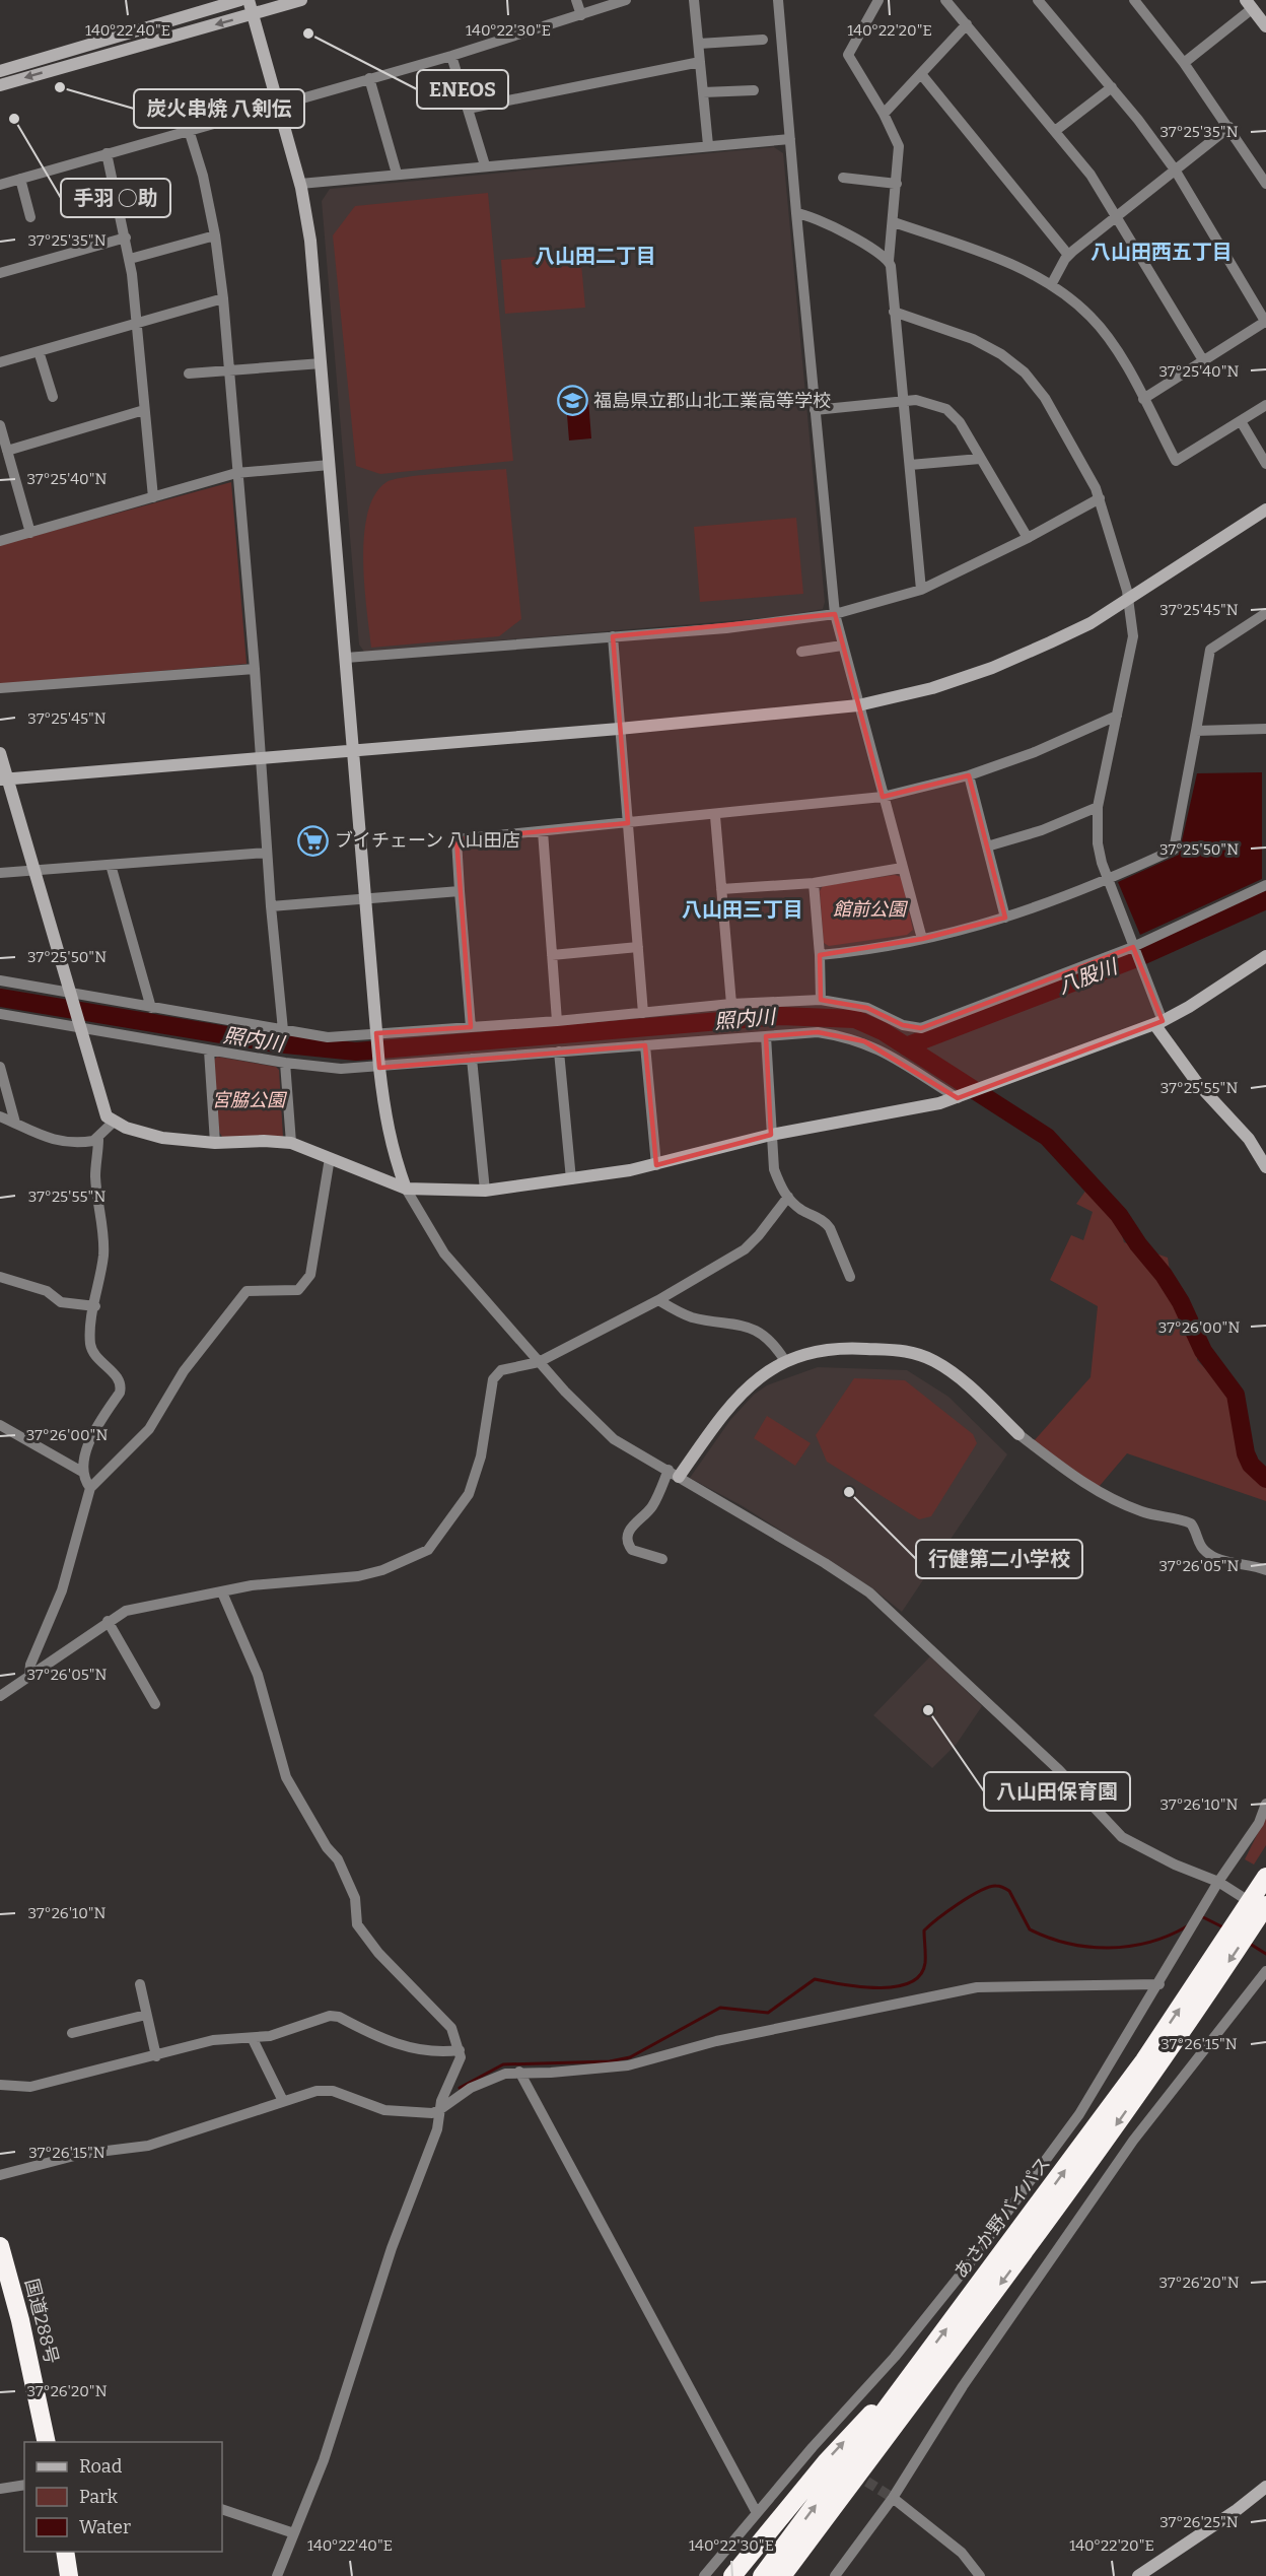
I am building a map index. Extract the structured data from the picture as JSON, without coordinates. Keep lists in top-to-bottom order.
{
  "streets": {
    "highway": ["あさか野バイパス", "国道288号"]
  },
  "districts": ["八山田西五丁目", "八山田二丁目", "八山田三丁目"],
  "water": ["八股川", "照内川"],
  "parks": ["館前公園", "宮脇公園"],
  "places": {
    "other": [
      "ENEOS",
      "炭火串焼 八剣伝",
      "手羽 ○助",
      "行健第二小学校",
      "八山田保育園"
    ],
    "school or university": ["福島県立郡山北工業高等学校"],
    "supermarket": ["ブイチェーン 八山田店"]
  },
  "legend": ["Road", "Park", "Water"],
  "coordinates": [
    "140°22'40\"E",
    "140°22'30\"E",
    "140°22'20\"E",
    "37°25'35\"N",
    "37°25'40\"N",
    "37°25'45\"N",
    "37°25'50\"N",
    "37°25'55\"N",
    "37°26'00\"N",
    "37°26'05\"N",
    "37°26'10\"N",
    "37°26'15\"N",
    "37°26'20\"N",
    "37°26'25\"N"
  ]
}
